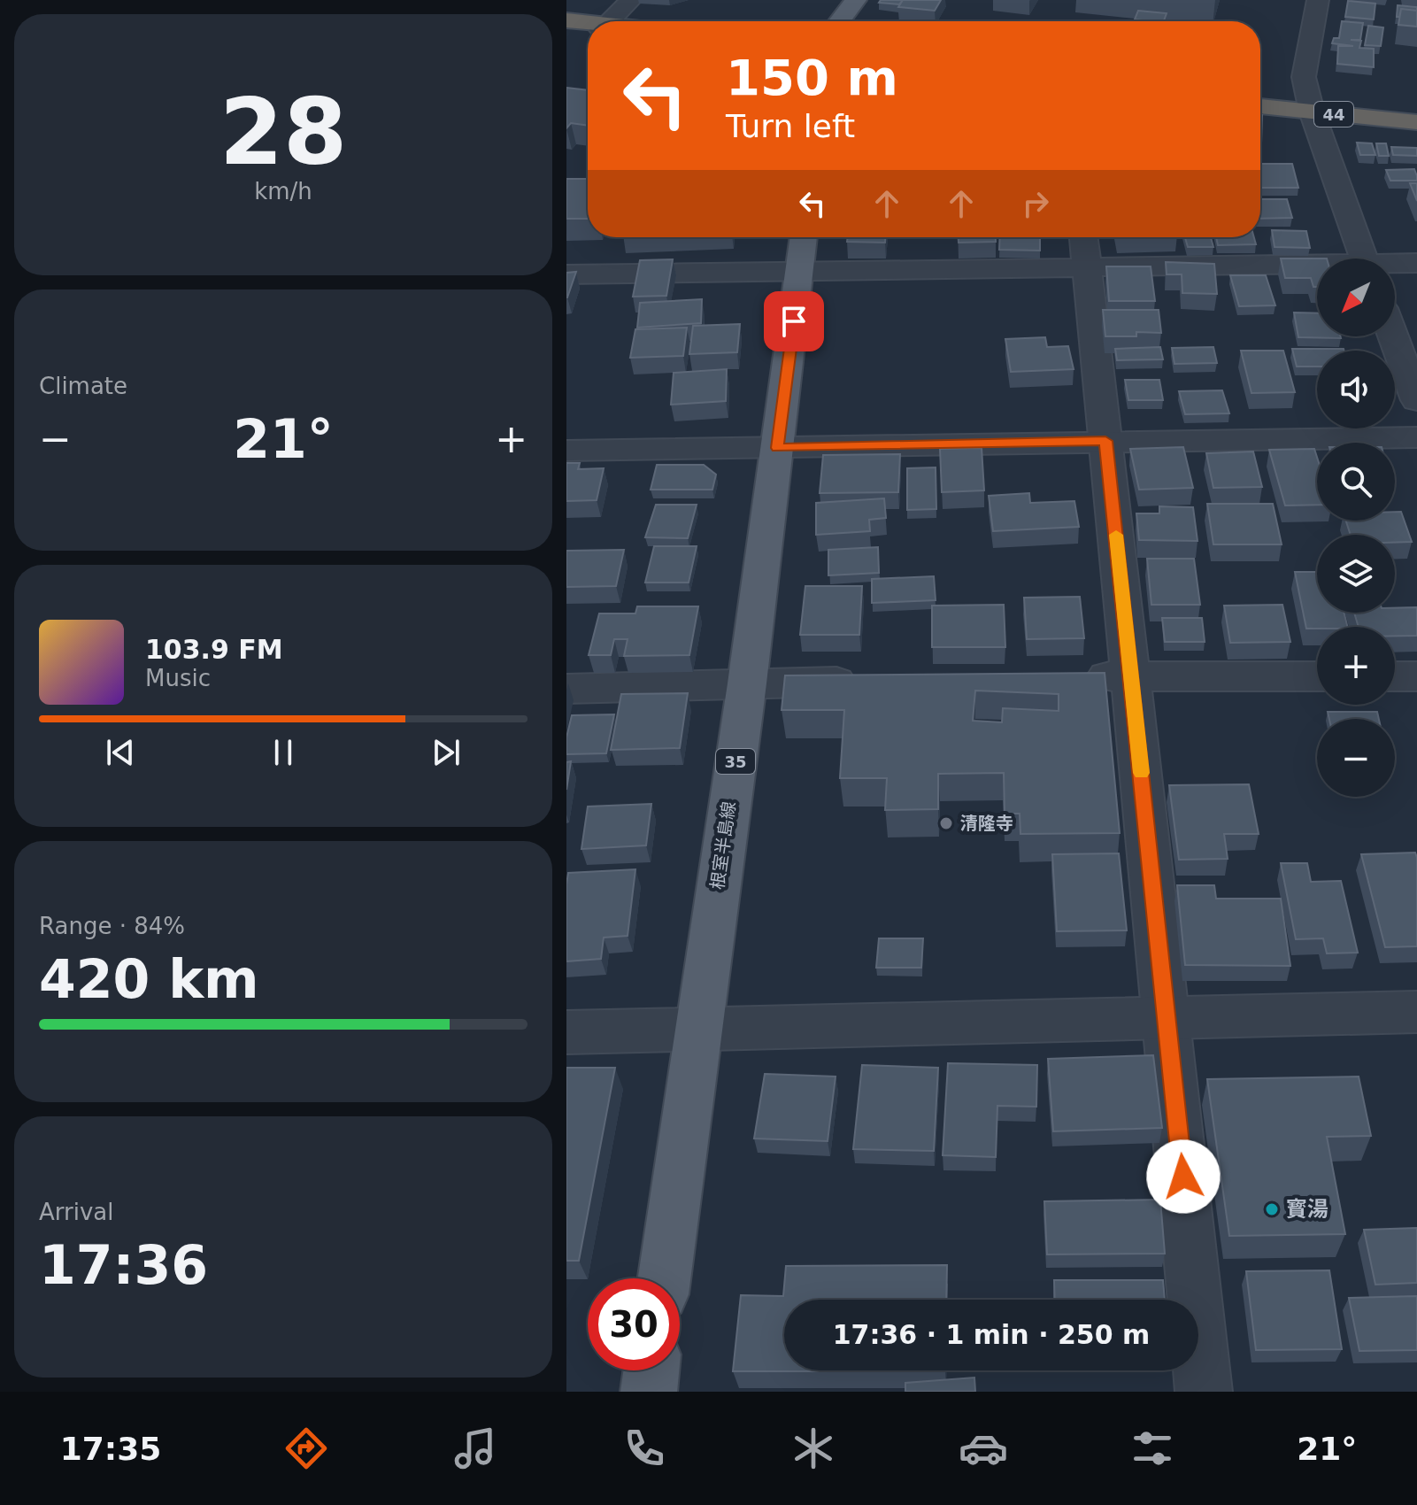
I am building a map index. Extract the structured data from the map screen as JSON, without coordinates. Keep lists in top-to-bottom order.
{
  "streets": {
    "highway": ["44"],
    "main road": ["35", "根室半島線"]
  },
  "places": ["清隆寺", "寳湯"],
  "north": "bottom left",
  "page": {
    "tile": [
      ["28", "km/h"],
      "Climate",
      ["Range · 84%", "420 km"],
      ["Arrival", "17:36"]
    ],
    "turn": ["150 m", "Turn left"],
    "map_buttons": ["+", "−"],
    "heat": ["−", "21°", "+"],
    "song": ["103.9 FM", "Music"],
    "limit": "30",
    "trip": "17:36 · 1 min · 250 m",
    "tabs": ["17:35", "21°"]
  }
}
